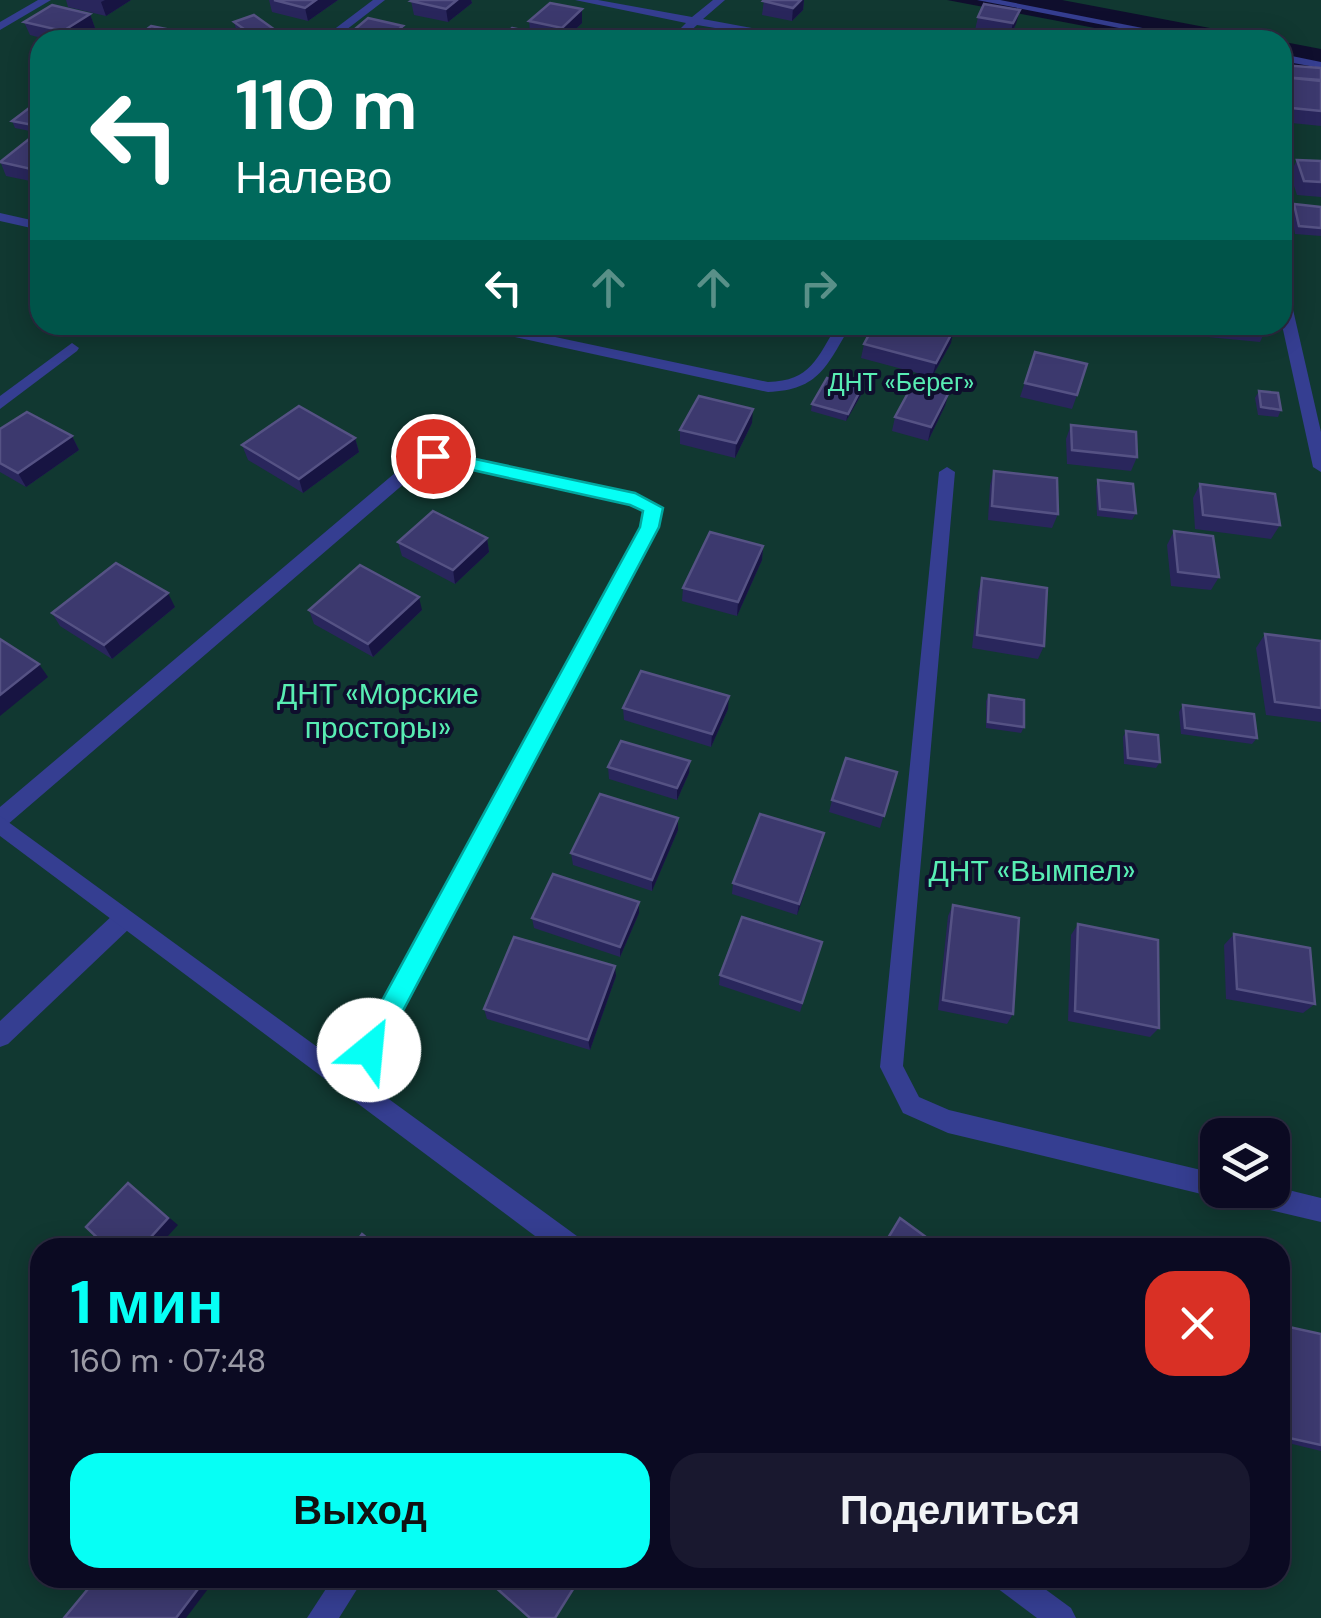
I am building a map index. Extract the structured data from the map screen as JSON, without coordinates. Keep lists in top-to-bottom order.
{
  "parks": ["ДНТ «Берег»", "ДНТ «Морские просторы»", "ДНТ «Вымпел»"],
  "page": {
    "turn": ["110 m", "Налево"],
    "heading": ["1 мин", "160 m · 07:48"],
    "buttons": ["Выход", "Поделиться"]
  }
}
